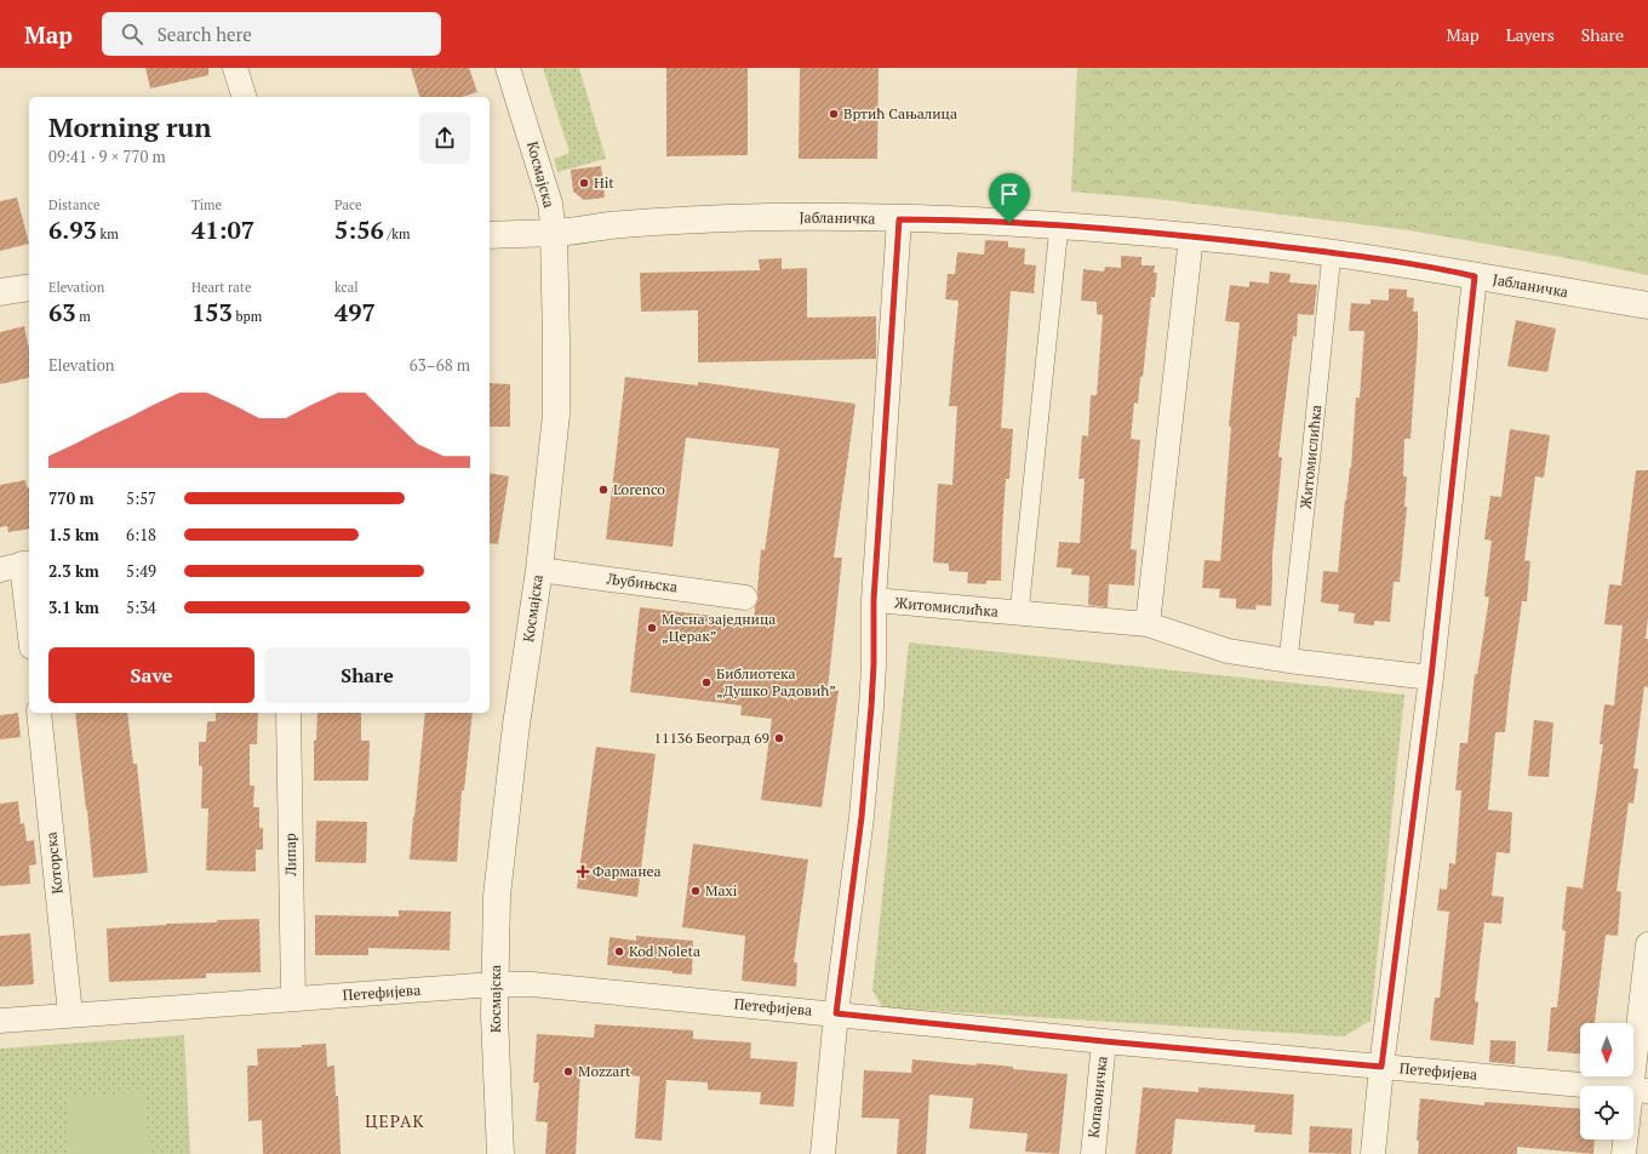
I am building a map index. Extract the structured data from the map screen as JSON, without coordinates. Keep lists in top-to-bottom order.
{
  "streets": {
    "street": [
      "Космајска",
      "Јабланичка",
      "Житомислићка",
      "Љубињска",
      "Липар",
      "Которска",
      "Петефијева",
      "Копаоничка"
    ]
  },
  "crossings": [
    ["Космајска", "Јабланичка"],
    ["Космајска", "Љубињска"],
    ["Космајска", "Петефијева"],
    ["Јабланичка", "Житомислићка"],
    ["Липар", "Петефијева"],
    ["Которска", "Петефијева"],
    ["Петефијева", "Копаоничка"]
  ],
  "districts": ["ЦЕРАК"],
  "places": {
    "other": [
      "Вртић Сањалица",
      "Hit",
      "Lorenco",
      "Месна заједница „Церак”",
      "Библиотека „Душко Радовић”",
      "11136 Београд 69",
      "Maxi",
      "Kod Noleta",
      "Mozzart"
    ],
    "health": ["Фарманеа"]
  },
  "north": "bottom",
  "page": {
    "header": "Map",
    "search": "Search here",
    "nav": ["Map", "Layers", "Share"],
    "heading": ["Morning run", "09:41 · 9 × 770 m"],
    "stats": [
      ["Distance", "6.93 km"],
      ["Time", "41:07"],
      ["Pace", "5:56 /km"],
      ["Elevation", "63 m"],
      ["Heart rate", "153 bpm"],
      ["kcal", "497"]
    ],
    "chart": ["Elevation", "63–68 m"],
    "list": [
      {
        "name": "770 m",
        "note": "5:57"
      },
      {
        "name": "1.5 km",
        "note": "6:18"
      },
      {
        "name": "2.3 km",
        "note": "5:49"
      },
      {
        "name": "3.1 km",
        "note": "5:34"
      }
    ],
    "buttons": ["Save", "Share"]
  }
}
